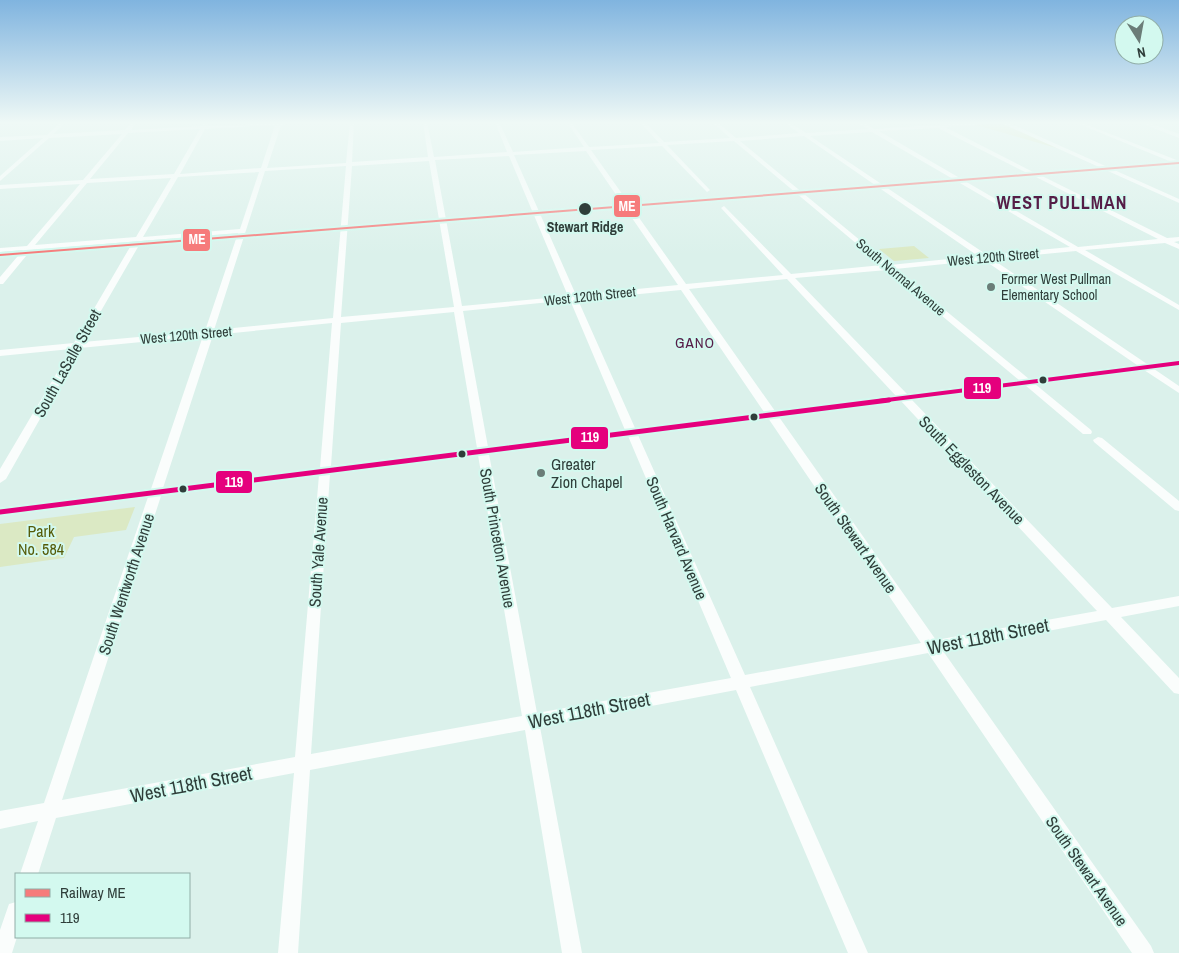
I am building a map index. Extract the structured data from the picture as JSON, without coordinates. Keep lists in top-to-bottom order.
{
  "streets": {
    "street": [
      "West 120th Street",
      "South Normal Avenue",
      "South LaSalle Street",
      "South Eggleston Avenue",
      "South Princeton Avenue",
      "South Harvard Avenue",
      "South Stewart Avenue",
      "South Yale Avenue",
      "South Wentworth Avenue",
      "West 118th Street"
    ]
  },
  "crossings": [
    ["West 120th Street", "South Normal Avenue"],
    ["West 120th Street", "South LaSalle Street"],
    ["West 120th Street", "South Eggleston Avenue"],
    ["West 120th Street", "South Princeton Avenue"],
    ["West 120th Street", "South Harvard Avenue"],
    ["West 120th Street", "South Stewart Avenue"],
    ["West 120th Street", "South Yale Avenue"],
    ["West 120th Street", "South Wentworth Avenue"],
    ["South Eggleston Avenue", "West 118th Street"],
    ["South Princeton Avenue", "West 118th Street"],
    ["South Harvard Avenue", "West 118th Street"],
    ["South Stewart Avenue", "West 118th Street"],
    ["South Yale Avenue", "West 118th Street"],
    ["South Wentworth Avenue", "West 118th Street"]
  ],
  "districts": ["WEST PULLMAN", "GANO"],
  "parks": ["Park No. 584"],
  "places": ["Stewart Ridge", "Former West Pullman Elementary School", "Greater Zion Chapel"],
  "lines": ["rail line ME", "transit line 119"],
  "legend": ["Railway ME", "119"],
  "north": "bottom"
}
